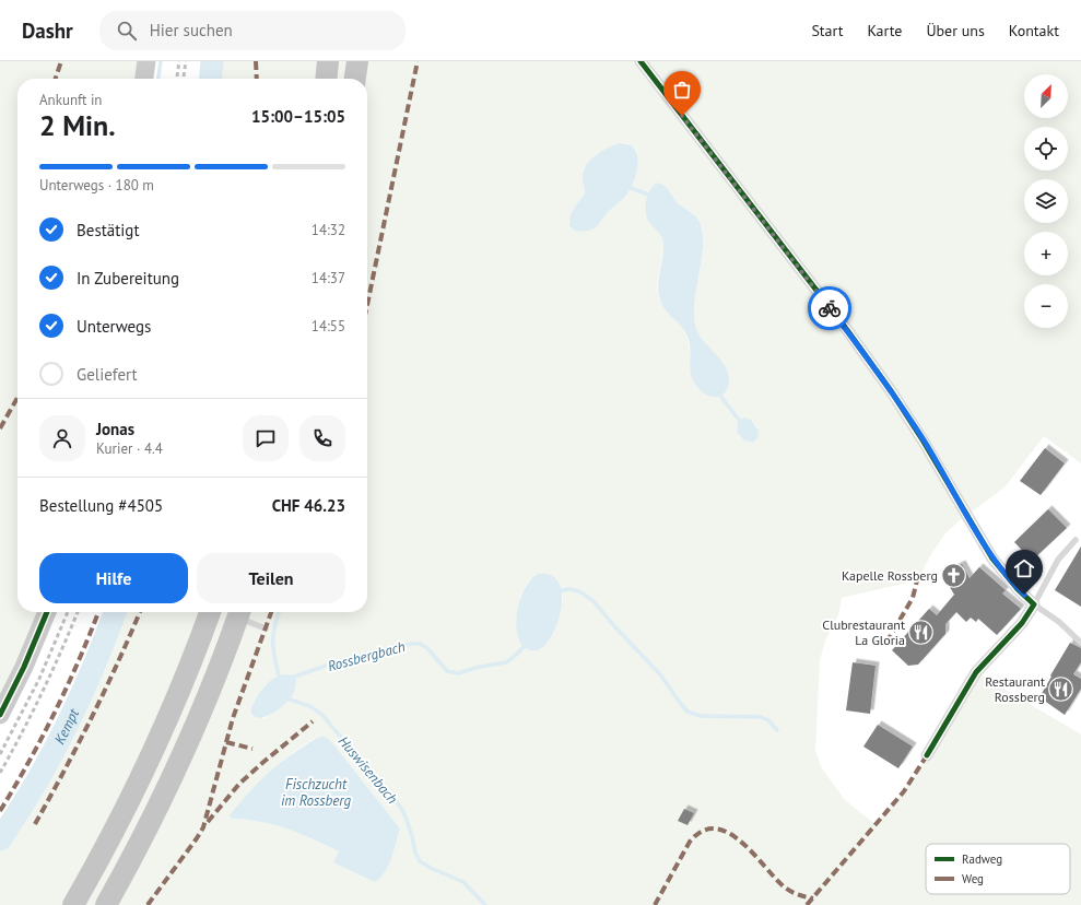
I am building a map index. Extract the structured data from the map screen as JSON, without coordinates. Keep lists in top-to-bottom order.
{
  "water": [
    "Rossbergbach",
    "Kempt",
    "Huswisenbach",
    "Fischzucht im Rossberg"
  ],
  "places": {
    "church": ["Kapelle Rossberg"],
    "restaurant": ["Clubrestaurant La Gloria", "Restaurant Rossberg"]
  },
  "legend": ["Radweg", "Weg"],
  "north": "top right",
  "page": {
    "header": "Dashr",
    "search": "Hier suchen",
    "nav": [
      "Start",
      "Karte",
      "Über uns",
      "Kontakt"
    ],
    "map_buttons": ["+", "−"],
    "heading": ["2 Min.", "Ankunft in", "15:00–15:05"],
    "panel": [
      "Jonas",
      "Kurier · 4.4",
      "Bestellung #4505",
      "CHF 46.23"
    ],
    "bar": "Unterwegs · 180 m",
    "list": [
      ["Bestätigt", "14:32"],
      ["In Zubereitung", "14:37"],
      ["Unterwegs", "14:55"],
      "Geliefert"
    ],
    "buttons": ["Hilfe", "Teilen"]
  }
}
